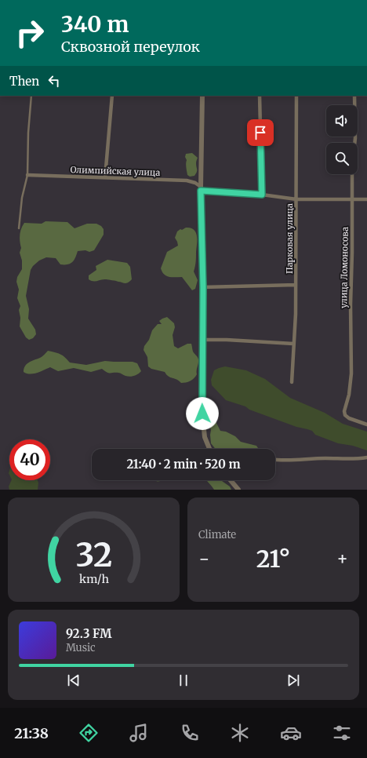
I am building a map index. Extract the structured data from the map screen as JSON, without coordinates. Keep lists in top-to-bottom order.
{
  "streets": {
    "street": ["Олимпийская улица", "Парковая улица", "улица Ломоносова"]
  },
  "page": {
    "turn": ["340 m", "Сквозной переулок"],
    "then": "Then",
    "limit": "40",
    "trip": "21:40 · 2 min · 520 m",
    "tile": "Climate",
    "heat": ["−", "21°", "+"],
    "song": ["92.3 FM", "Music"],
    "tabs": "21:38",
    "gauge": ["32", "km/h"]
  }
}
